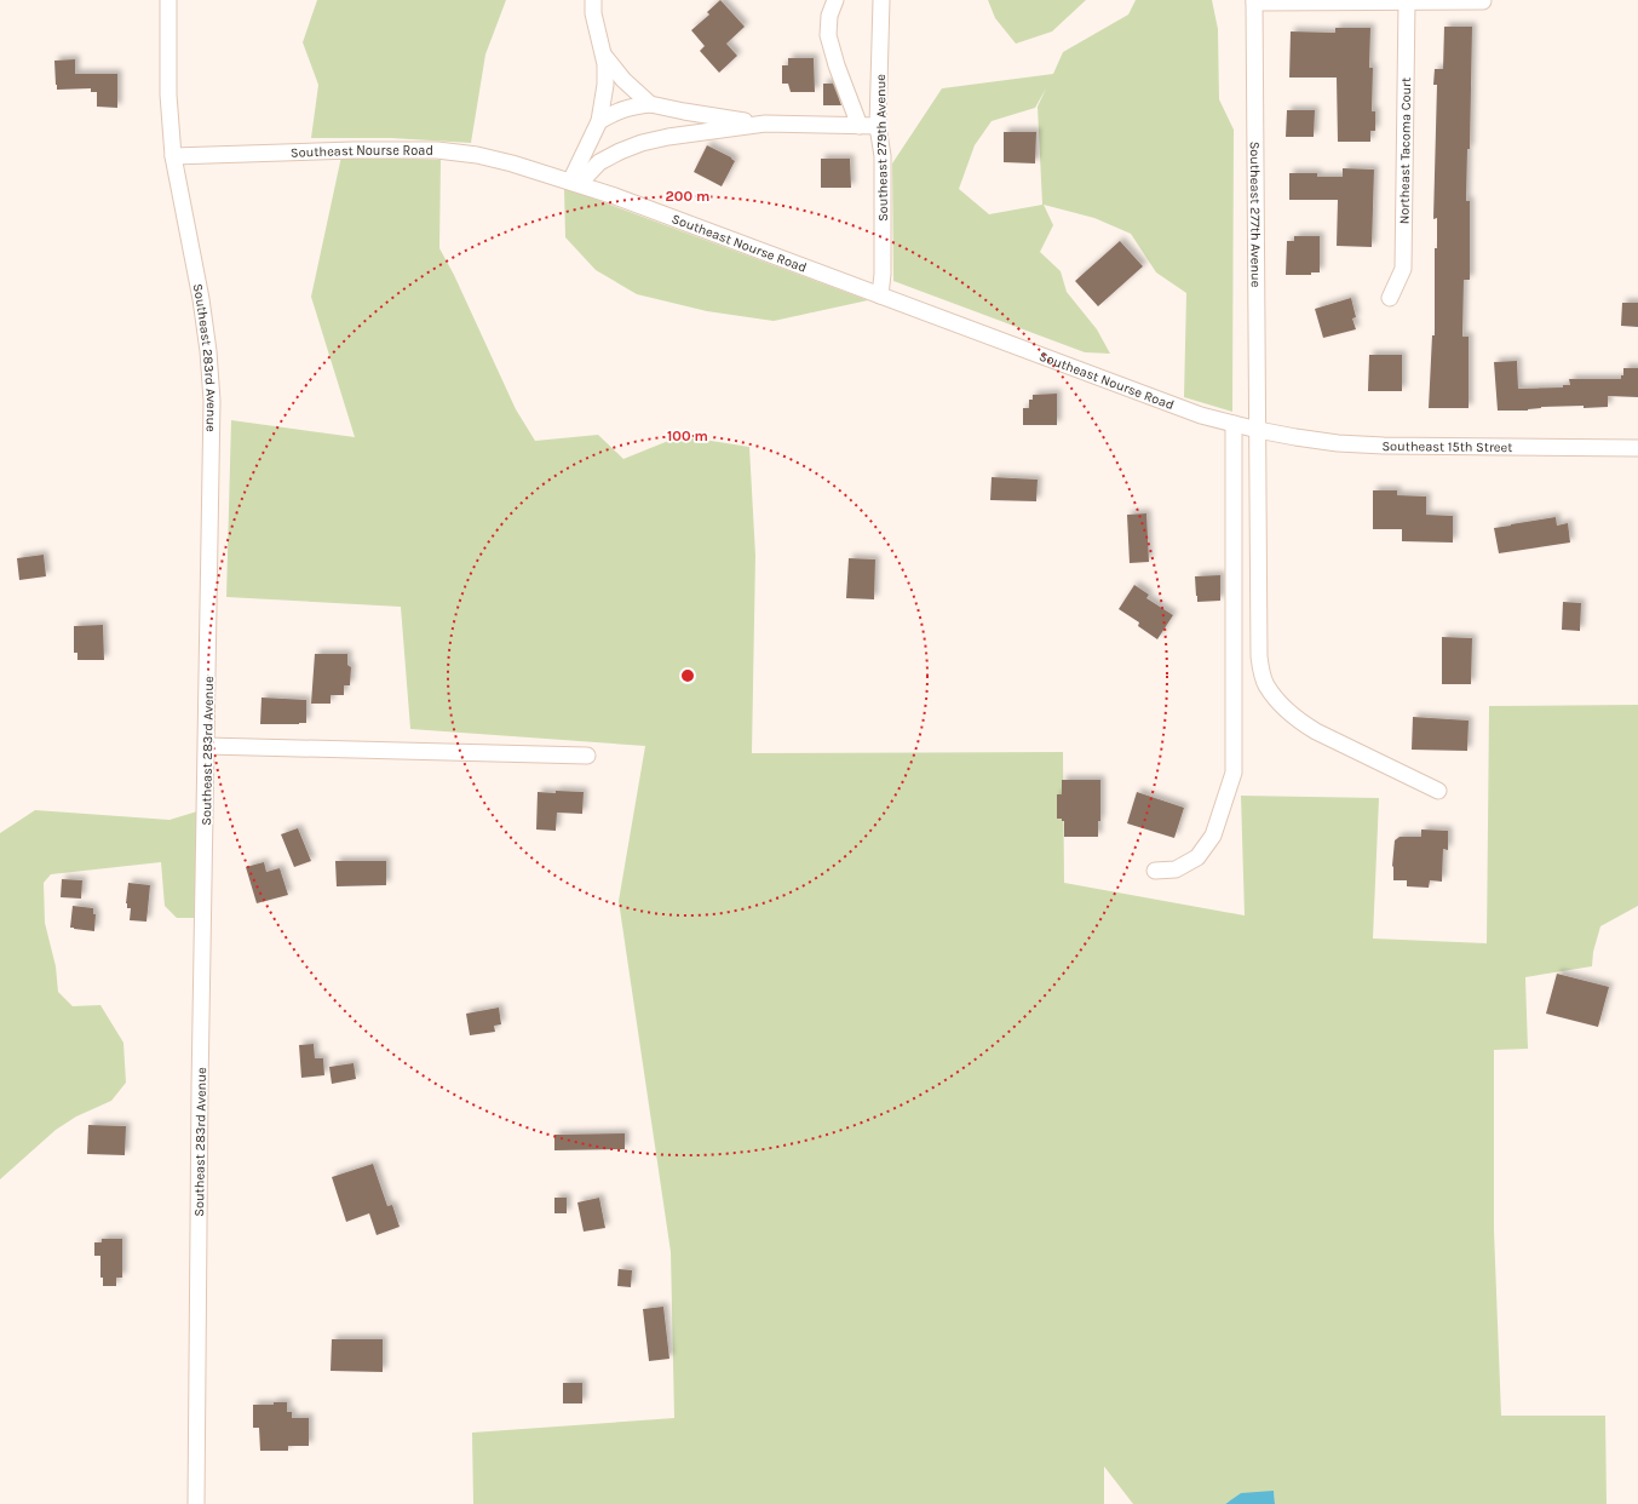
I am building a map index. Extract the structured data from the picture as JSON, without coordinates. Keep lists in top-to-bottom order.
{
  "streets": {
    "street": [
      "Southeast 279th Avenue",
      "Northeast Tacoma Court",
      "Southeast Nourse Road",
      "Southeast 277th Avenue",
      "Southeast 283rd Avenue",
      "Southeast 15th Street"
    ]
  },
  "crossings": [
    ["Southeast 279th Avenue", "Southeast Nourse Road"],
    ["Southeast Nourse Road", "Southeast 277th Avenue"],
    ["Southeast Nourse Road", "Southeast 283rd Avenue"],
    ["Southeast Nourse Road", "Southeast 15th Street"],
    ["Southeast 277th Avenue", "Southeast 15th Street"]
  ],
  "rings": ["200 m", "100 m"]
}
